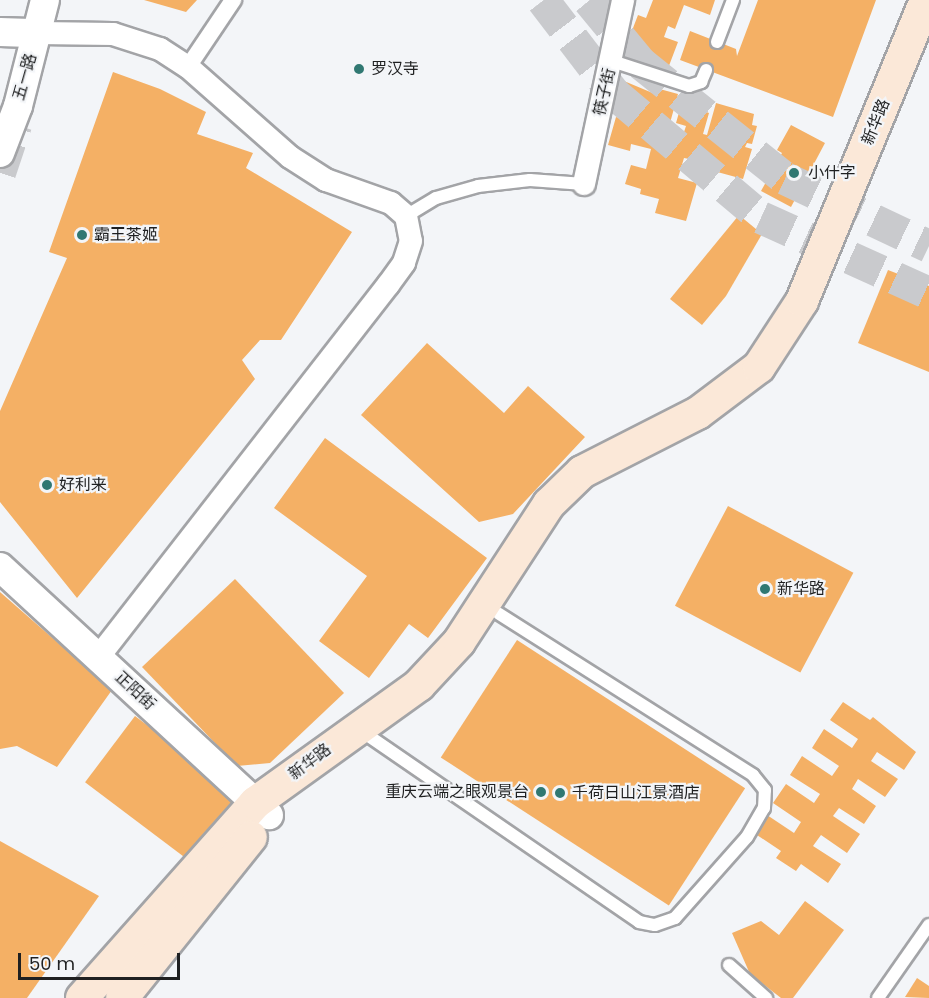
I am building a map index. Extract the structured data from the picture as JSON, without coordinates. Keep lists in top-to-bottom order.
{
  "streets": {
    "main road": ["新华路"],
    "street": ["五一路", "筷子街", "正阳街"]
  },
  "crossings": [
    ["新华路", "正阳街"]
  ],
  "places": [
    "罗汉寺",
    "小什字",
    "霸王茶姬",
    "好利来",
    "新华路",
    "重庆云端之眼观景台",
    "千荷日山江景酒店"
  ],
  "scale_bar": "50 m"
}
